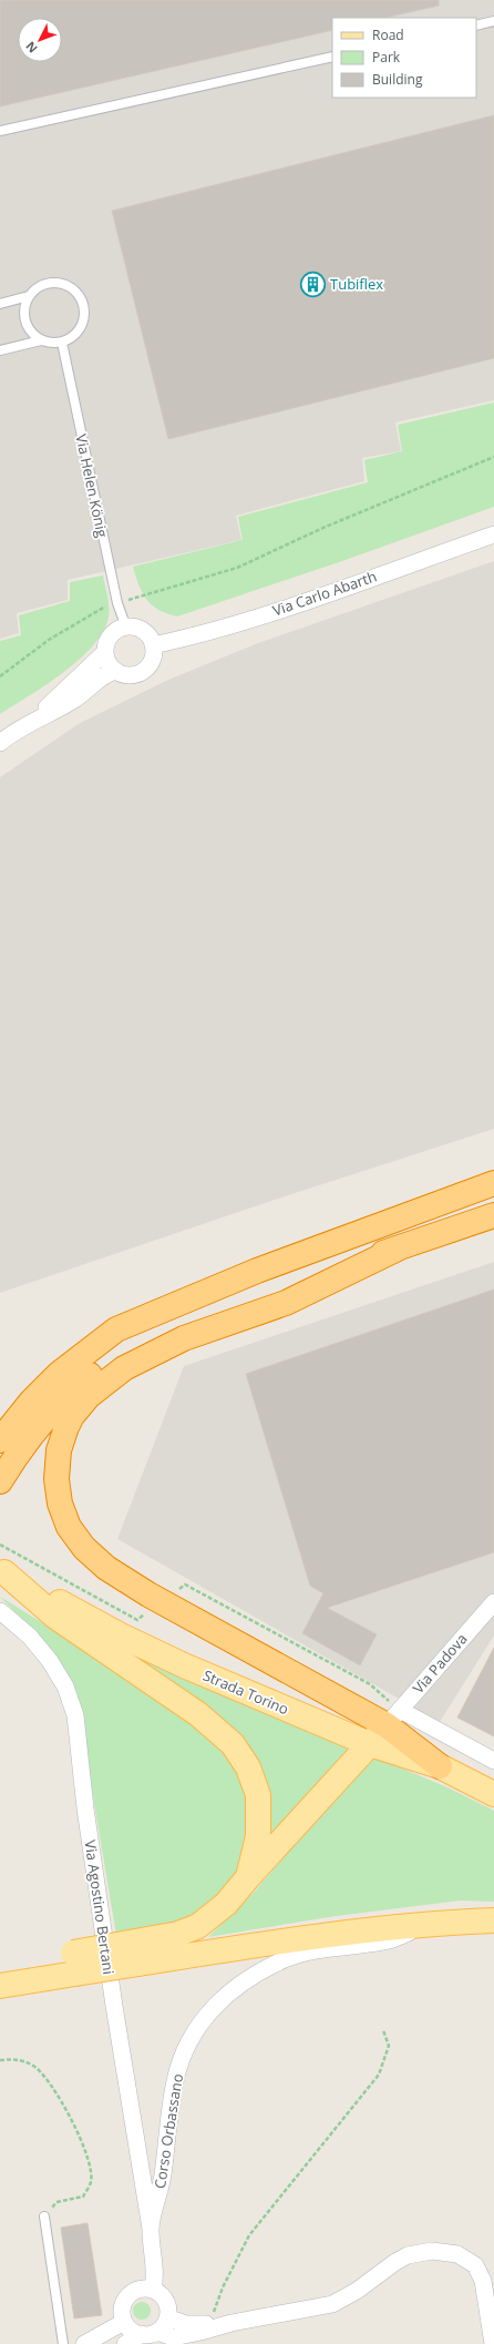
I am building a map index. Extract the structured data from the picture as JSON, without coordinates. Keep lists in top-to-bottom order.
{
  "streets": {
    "main road": ["Strada Torino", "Corso Orbassano"],
    "street": ["Via Carlo Abarth", "Via Padova", "Via Agostino Bertani"],
    "lane": ["Via Helen König"]
  },
  "crossings": [
    ["Via Helen König", "Via Carlo Abarth"],
    ["Via Agostino Bertani", "Corso Orbassano"]
  ],
  "places": {
    "building": ["Tubiflex"]
  },
  "legend": ["Road", "Park", "Building"],
  "north": "bottom left"
}
